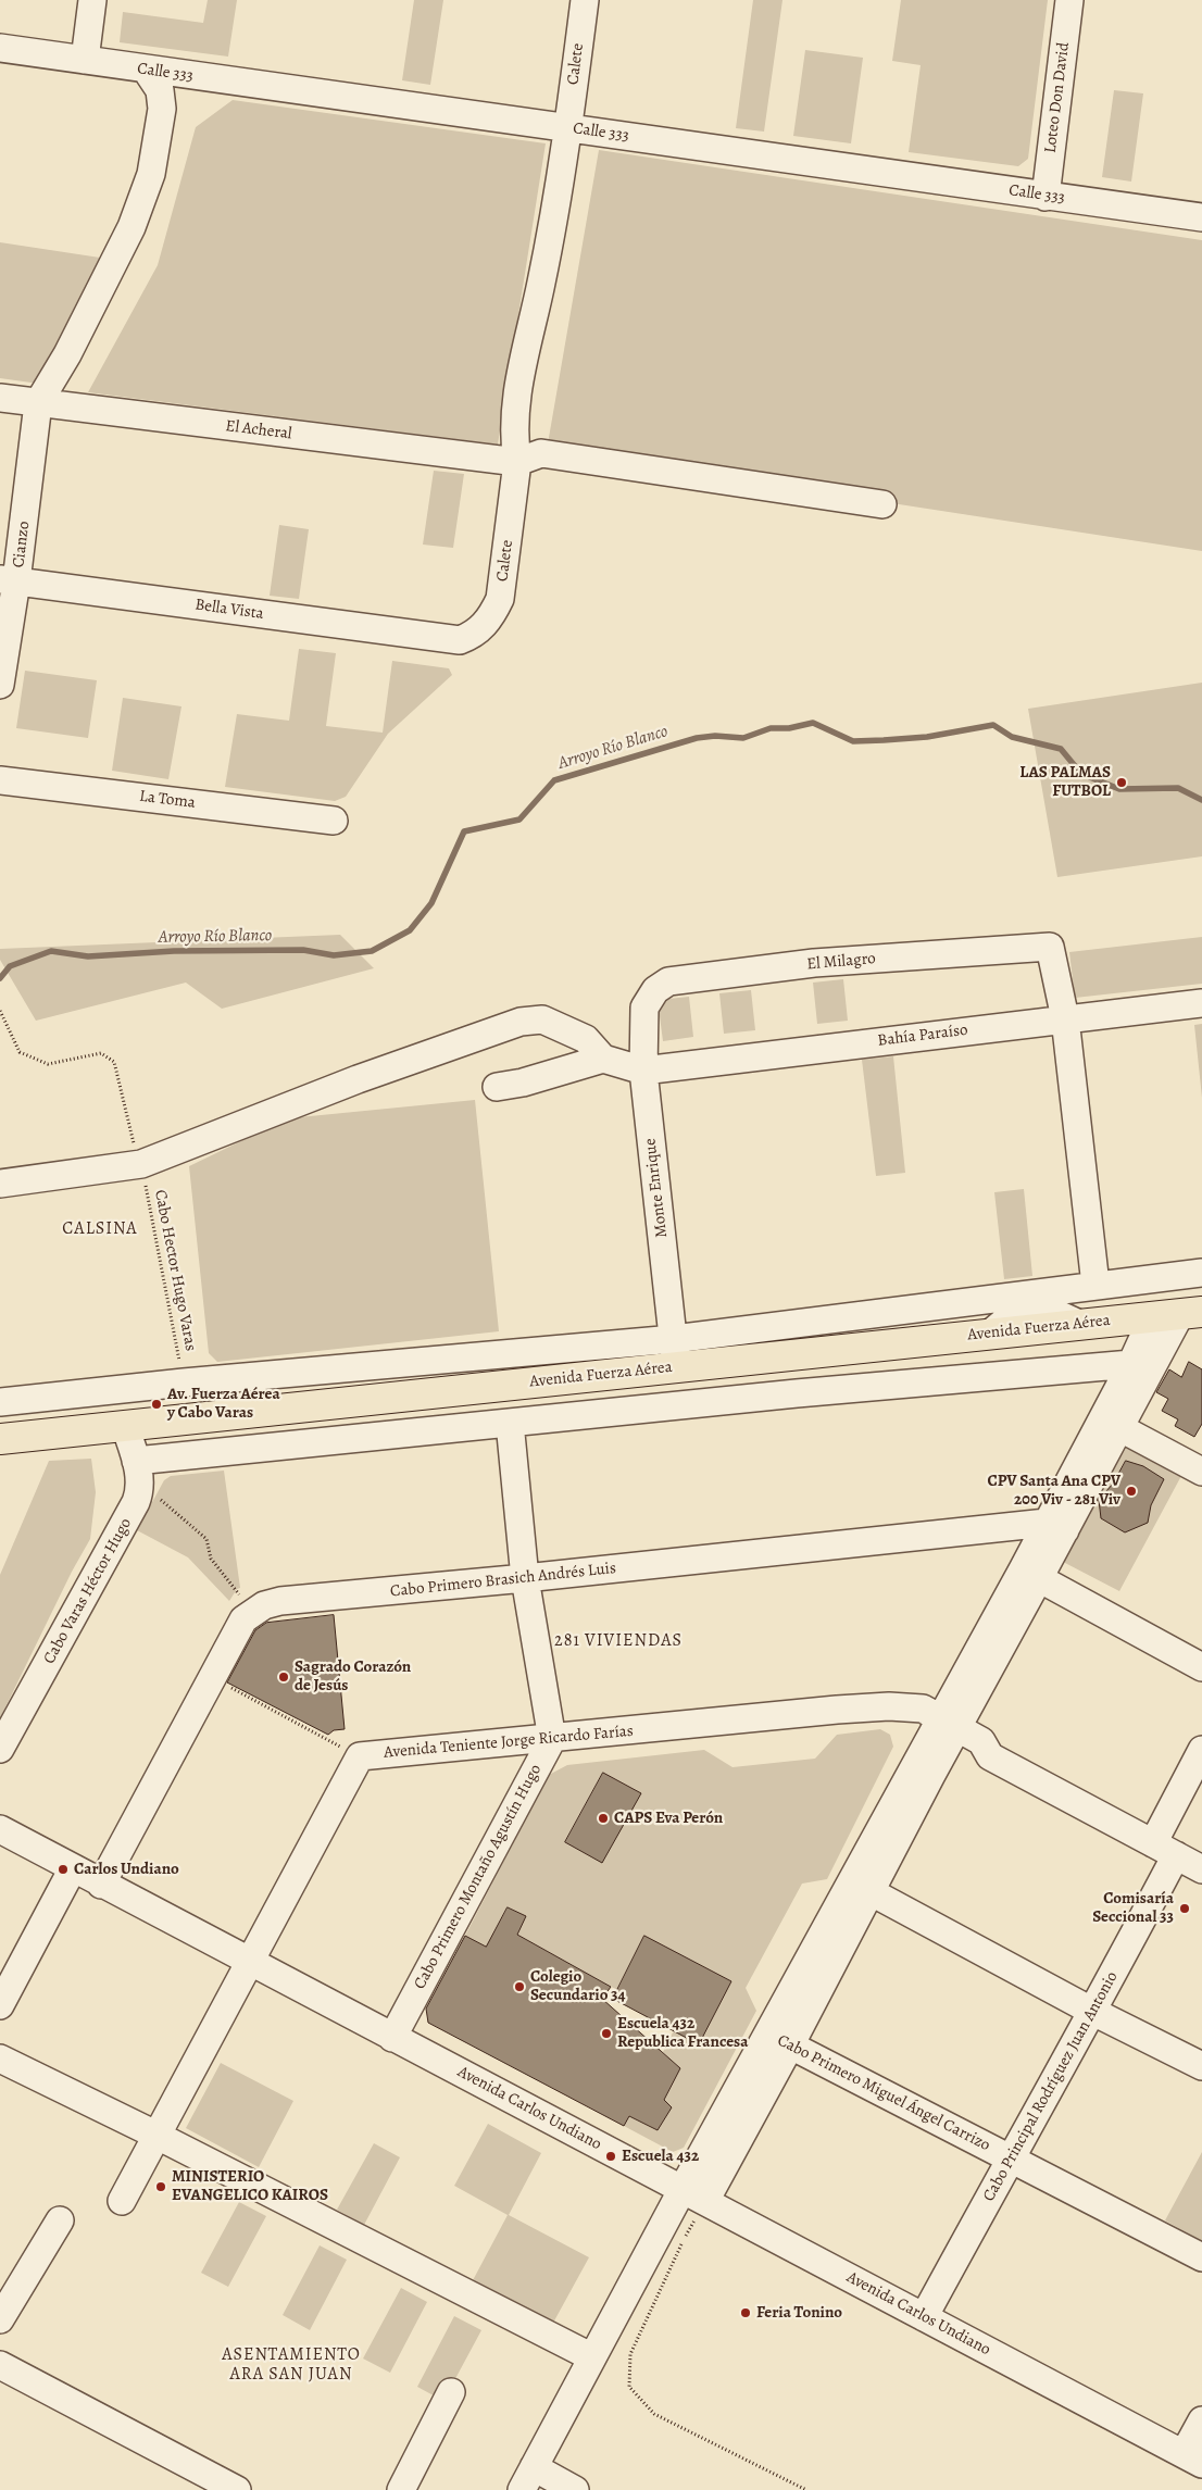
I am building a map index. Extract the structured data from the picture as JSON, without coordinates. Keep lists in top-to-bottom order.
{
  "streets": {
    "main road": ["Avenida Fuerza Aérea"],
    "street": [
      "Calete",
      "Calle 333",
      "Loteo Don David",
      "El Acheral",
      "Cianzo",
      "Bella Vista",
      "La Toma",
      "El Milagro",
      "Bahía Paraíso",
      "Monte Enrique",
      "Cabo Primero Brasich Andrés Luis",
      "Cabo Varas Héctor Hugo",
      "Avenida Teniente Jorge Ricardo Farías",
      "Cabo Primero Montaño Agustín Hugo",
      "Cabo Principal Rodríguez Juan Antonio",
      "Cabo Primero Miguel Ángel Carrizo",
      "Avenida Carlos Undiano"
    ],
    "path": ["Cabo Hector Hugo Varas"]
  },
  "crossings": [
    ["Calete", "Calle 333"],
    ["Calete", "El Acheral"],
    ["Calete", "Bella Vista"],
    ["Calle 333", "Loteo Don David"],
    ["El Acheral", "Cianzo"],
    ["Cianzo", "Bella Vista"],
    ["El Milagro", "Bahía Paraíso"],
    ["El Milagro", "Monte Enrique"],
    ["Bahía Paraíso", "Monte Enrique"],
    ["Monte Enrique", "Avenida Fuerza Aérea"],
    ["Cabo Primero Brasich Andrés Luis", "Avenida Carlos Undiano"],
    ["Avenida Teniente Jorge Ricardo Farías", "Cabo Primero Montaño Agustín Hugo"],
    ["Avenida Teniente Jorge Ricardo Farías", "Cabo Principal Rodríguez Juan Antonio"],
    ["Cabo Primero Montaño Agustín Hugo", "Avenida Carlos Undiano"],
    ["Cabo Principal Rodríguez Juan Antonio", "Cabo Primero Miguel Ángel Carrizo"],
    ["Cabo Principal Rodríguez Juan Antonio", "Avenida Carlos Undiano"]
  ],
  "districts": ["CALSINA", "281 VIVIENDAS", "ASENTAMIENTO ARA SAN JUAN"],
  "water": ["Arroyo Río Blanco"],
  "places": [
    "LAS PALMAS FUTBOL",
    "Av. Fuerza Aérea y Cabo Varas",
    "CPV Santa Ana CPV 200 Viv - 281 Viv",
    "Sagrado Corazón de Jesús",
    "CAPS Eva Perón",
    "Carlos Undiano",
    "Comisaría Seccional 33",
    "Colegio Secundario 34",
    "Escuela 432 Republica Francesa",
    "Escuela 432",
    "MINISTERIO EVANGELICO KAIROS",
    "Feria Tonino"
  ]
}
